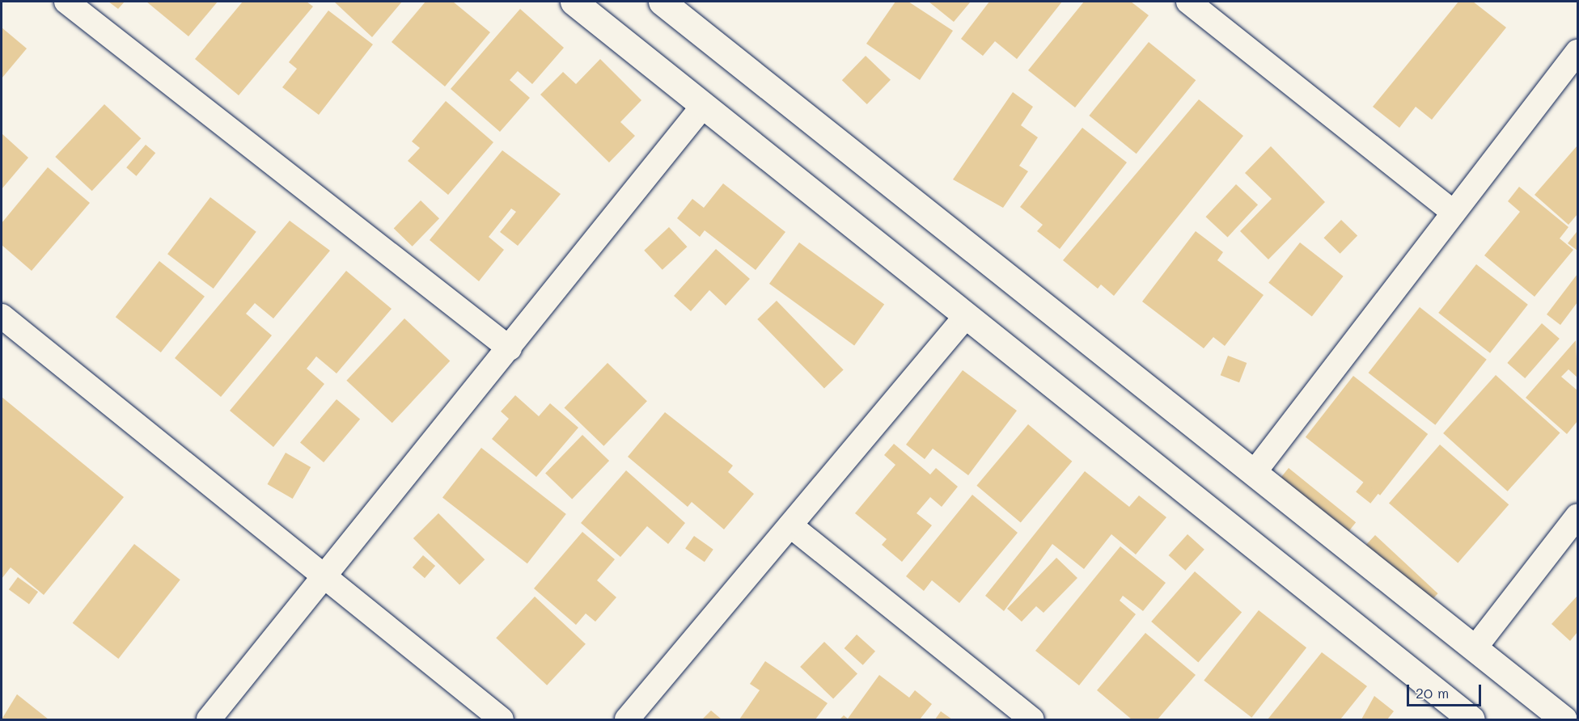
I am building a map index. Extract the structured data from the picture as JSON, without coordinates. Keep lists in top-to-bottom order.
{
  "scale_bar": "20 m"
}
